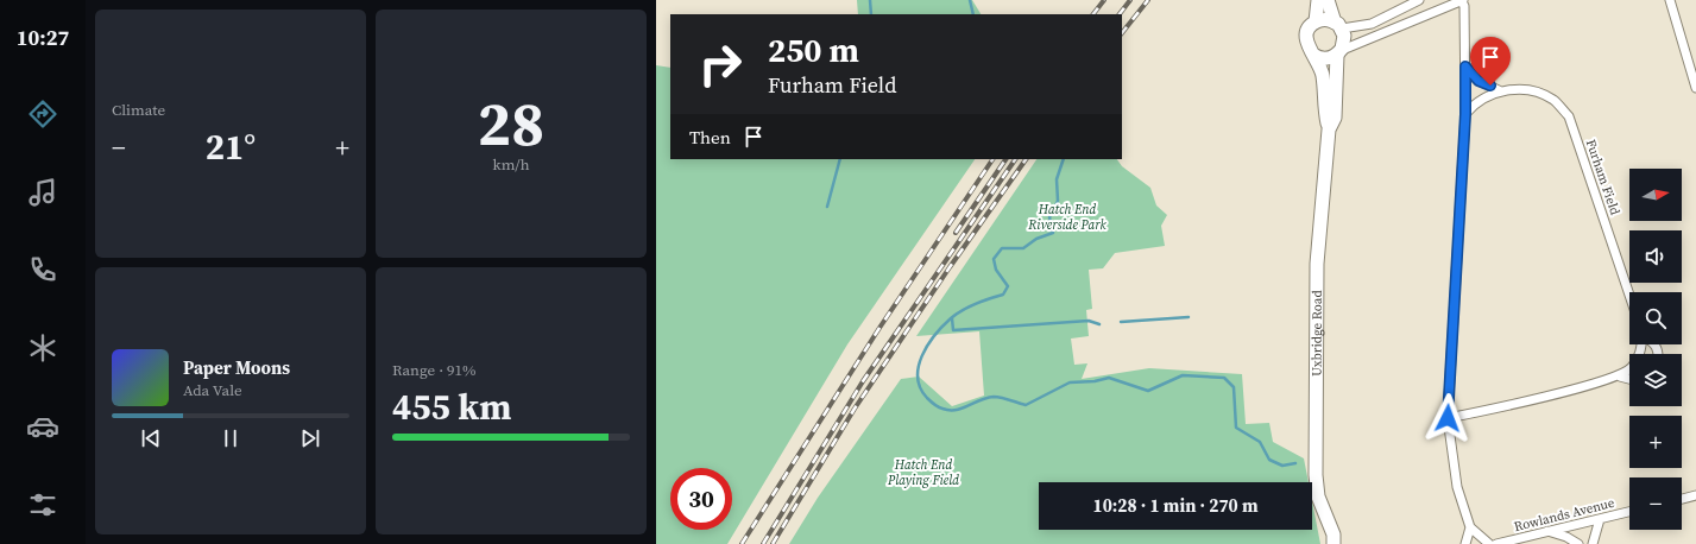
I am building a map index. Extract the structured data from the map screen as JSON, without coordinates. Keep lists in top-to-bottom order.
{
  "streets": {
    "main road": ["Uxbridge Road"],
    "street": ["Furham Field", "Rowlands Avenue"]
  },
  "parks": ["Hatch End Riverside Park", "Hatch End Playing Field"],
  "north": "right",
  "page": {
    "tabs": "10:27",
    "tile": [
      "Climate",
      ["28", "km/h"],
      ["Range · 91%", "455 km"]
    ],
    "turn": ["250 m", "Furham Field"],
    "then": "Then",
    "heat": ["−", "21°", "+"],
    "map_buttons": ["+", "−"],
    "song": ["Paper Moons", "Ada Vale"],
    "limit": "30",
    "trip": "10:28 · 1 min · 270 m"
  }
}
